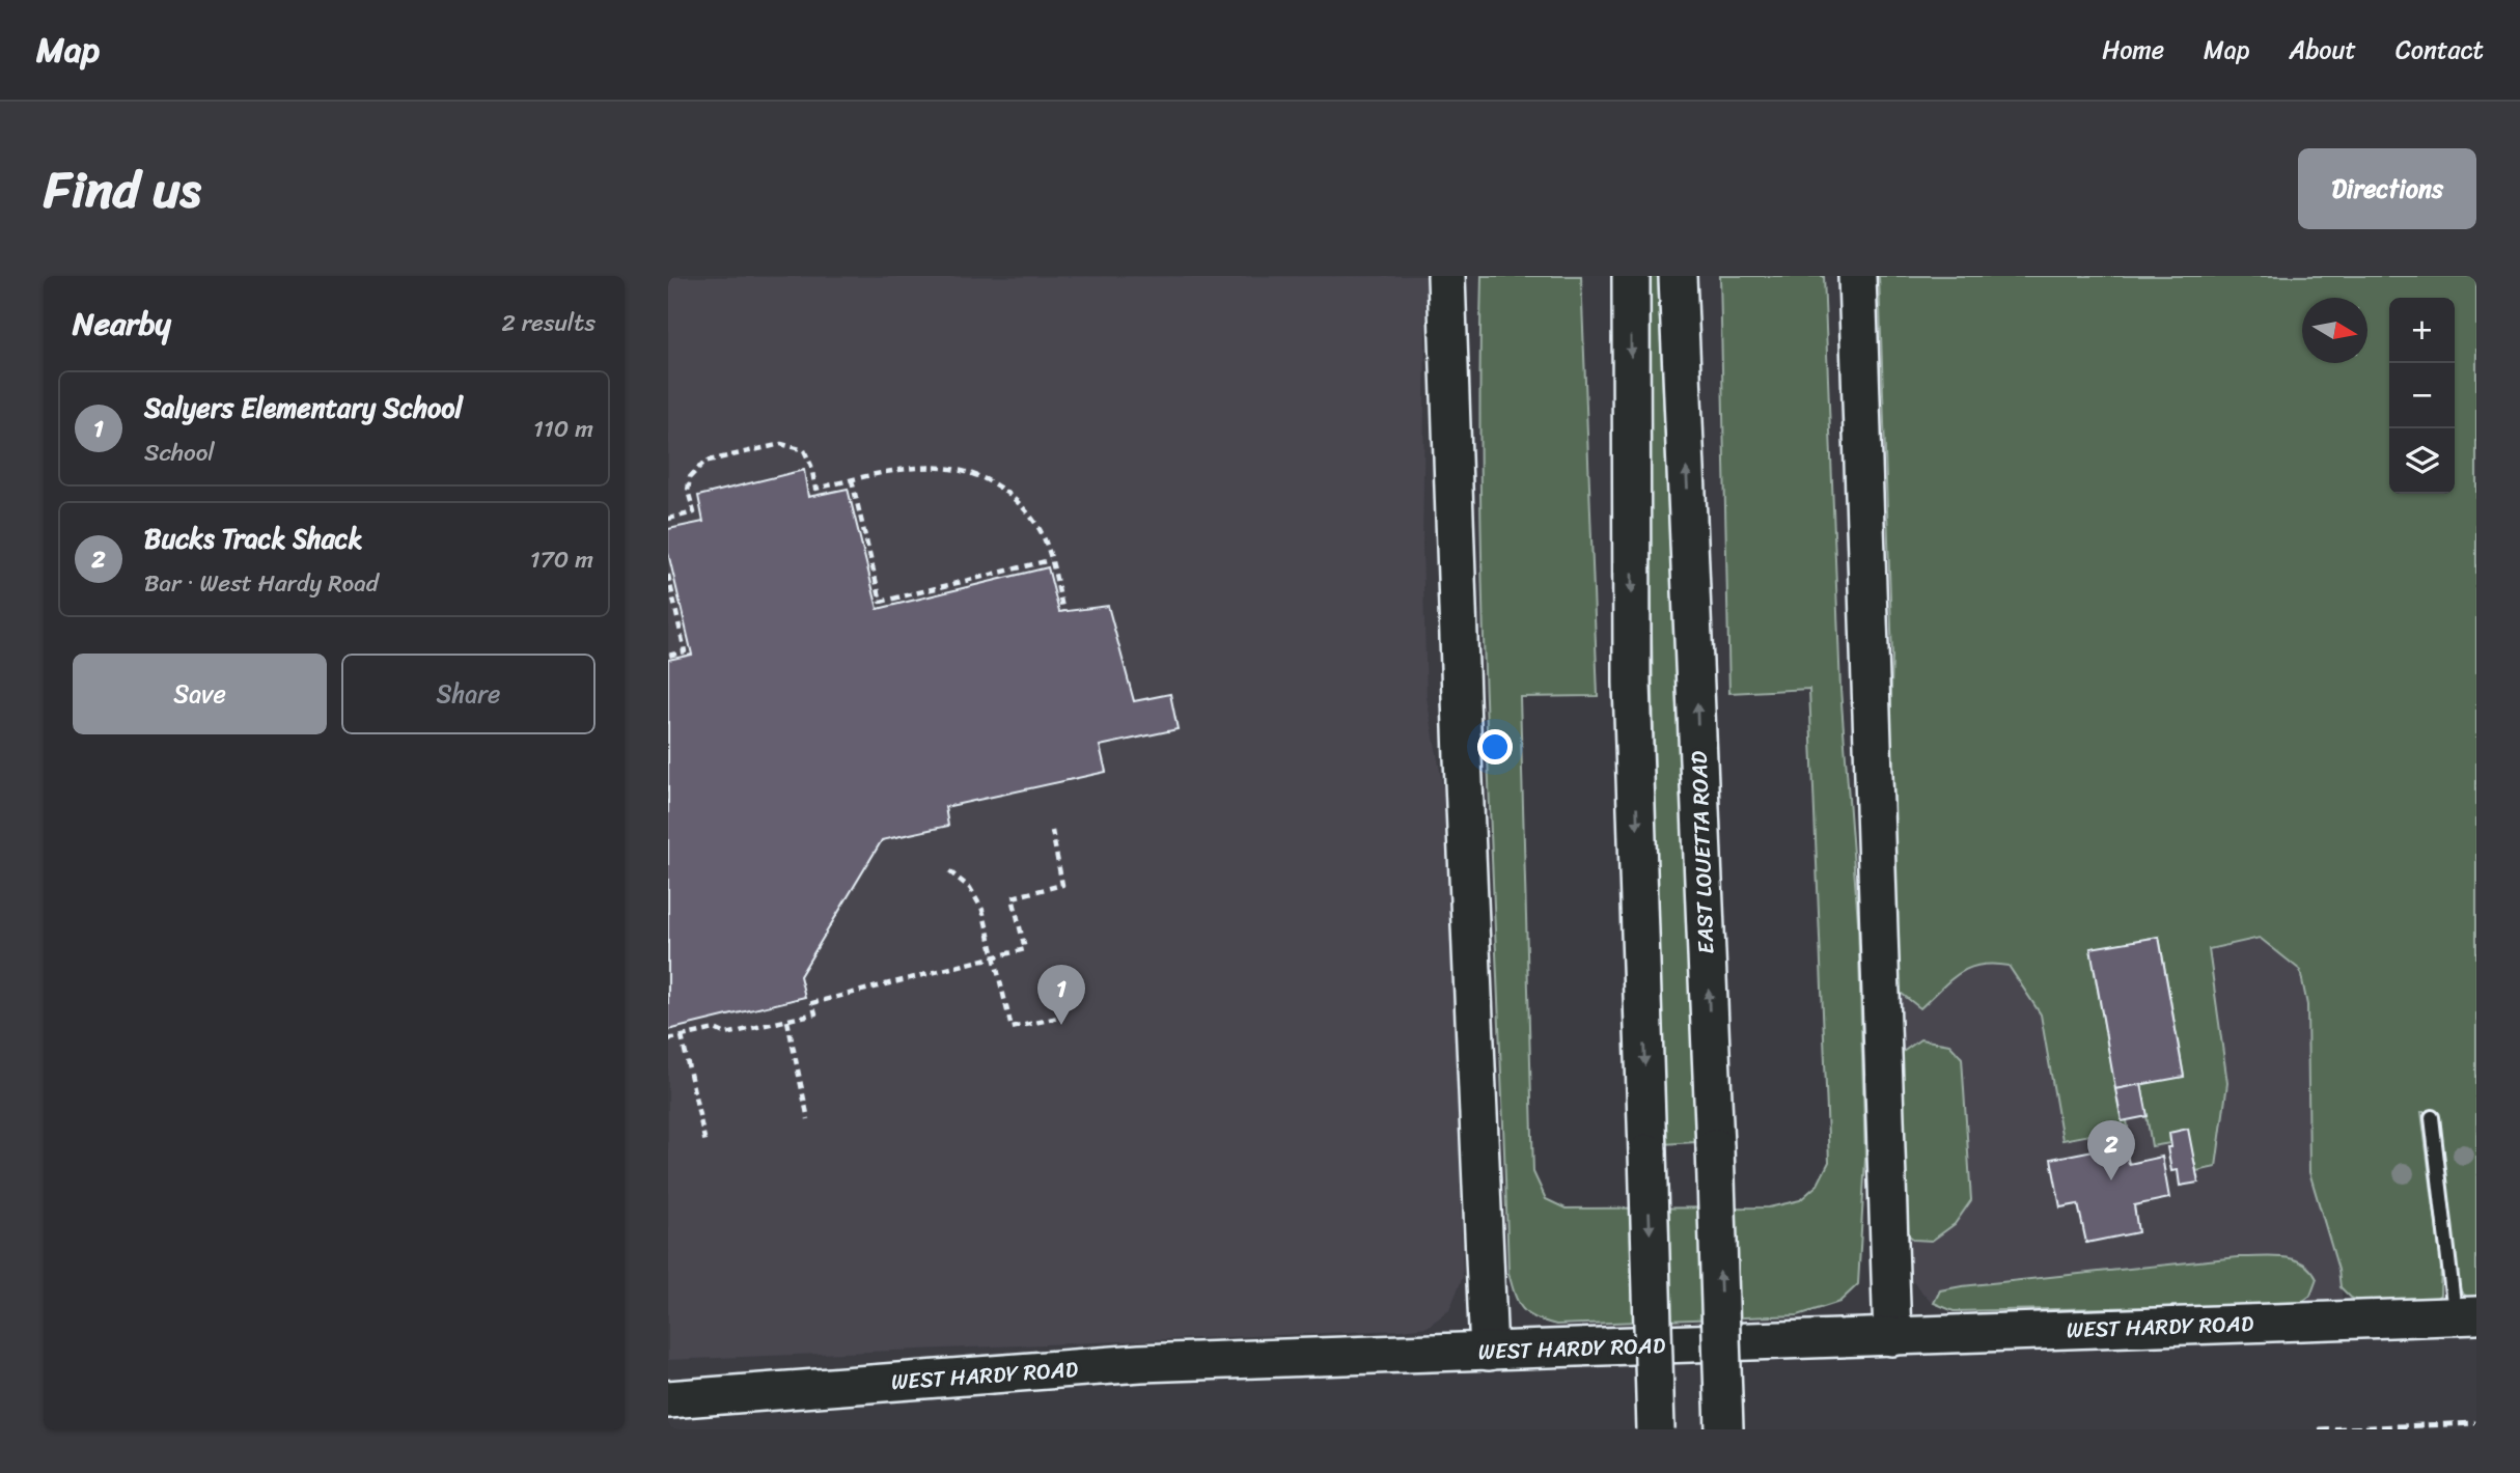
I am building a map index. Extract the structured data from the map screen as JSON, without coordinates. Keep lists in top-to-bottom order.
{
  "streets": {
    "main road": ["EAST LOUETTA ROAD", "WEST HARDY ROAD"]
  },
  "north": "right",
  "page": {
    "header": "Map",
    "nav": [
      "Home",
      "Map",
      "About",
      "Contact"
    ],
    "title": "Find us",
    "buttons": [
      "Directions",
      ["Save", "Share"]
    ],
    "heading": ["Nearby", "2 results"],
    "map_buttons": ["+", "−"],
    "list": [
      {
        "mark": "1",
        "name": "Salyers Elementary School",
        "note": "School",
        "value": "110 m"
      },
      {
        "mark": "2",
        "name": "Bucks Track Shack",
        "note": "Bar · West Hardy Road",
        "value": "170 m"
      }
    ],
    "pins": ["1", "2"]
  }
}
